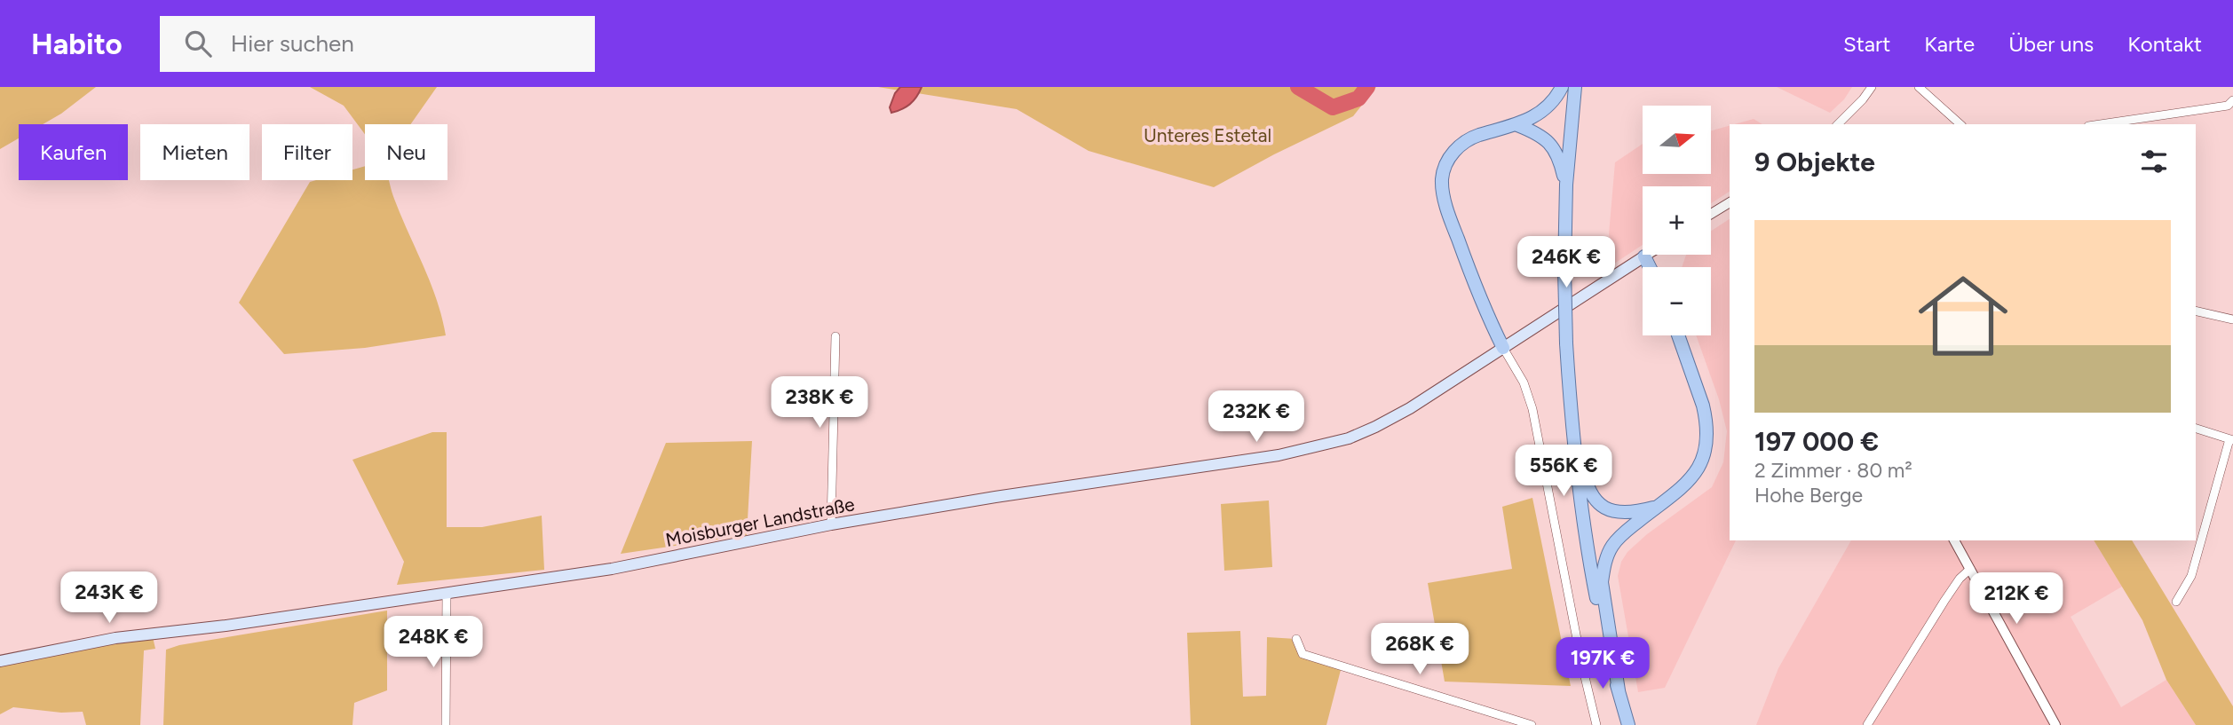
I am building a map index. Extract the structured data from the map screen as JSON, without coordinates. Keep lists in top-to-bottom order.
{
  "streets": {
    "main road": ["Moisburger Landstraße"]
  },
  "parks": ["Unteres Estetal"],
  "north": "right",
  "page": {
    "header": "Habito",
    "search": "Hier suchen",
    "nav": [
      "Start",
      "Karte",
      "Über uns",
      "Kontakt"
    ],
    "map_buttons": ["+", "−"],
    "chip": [
      "Kaufen",
      "Mieten",
      "Filter",
      "Neu"
    ],
    "heading": "9 Objekte",
    "list": [
      {
        "name": "197 000 €",
        "note": "2 Zimmer · 80 m² · Hohe Berge"
      }
    ],
    "price": [
      "246K €",
      "238K €",
      "232K €",
      "556K €",
      "243K €",
      "212K €",
      "248K €",
      "268K €",
      "197K €"
    ]
  }
}
